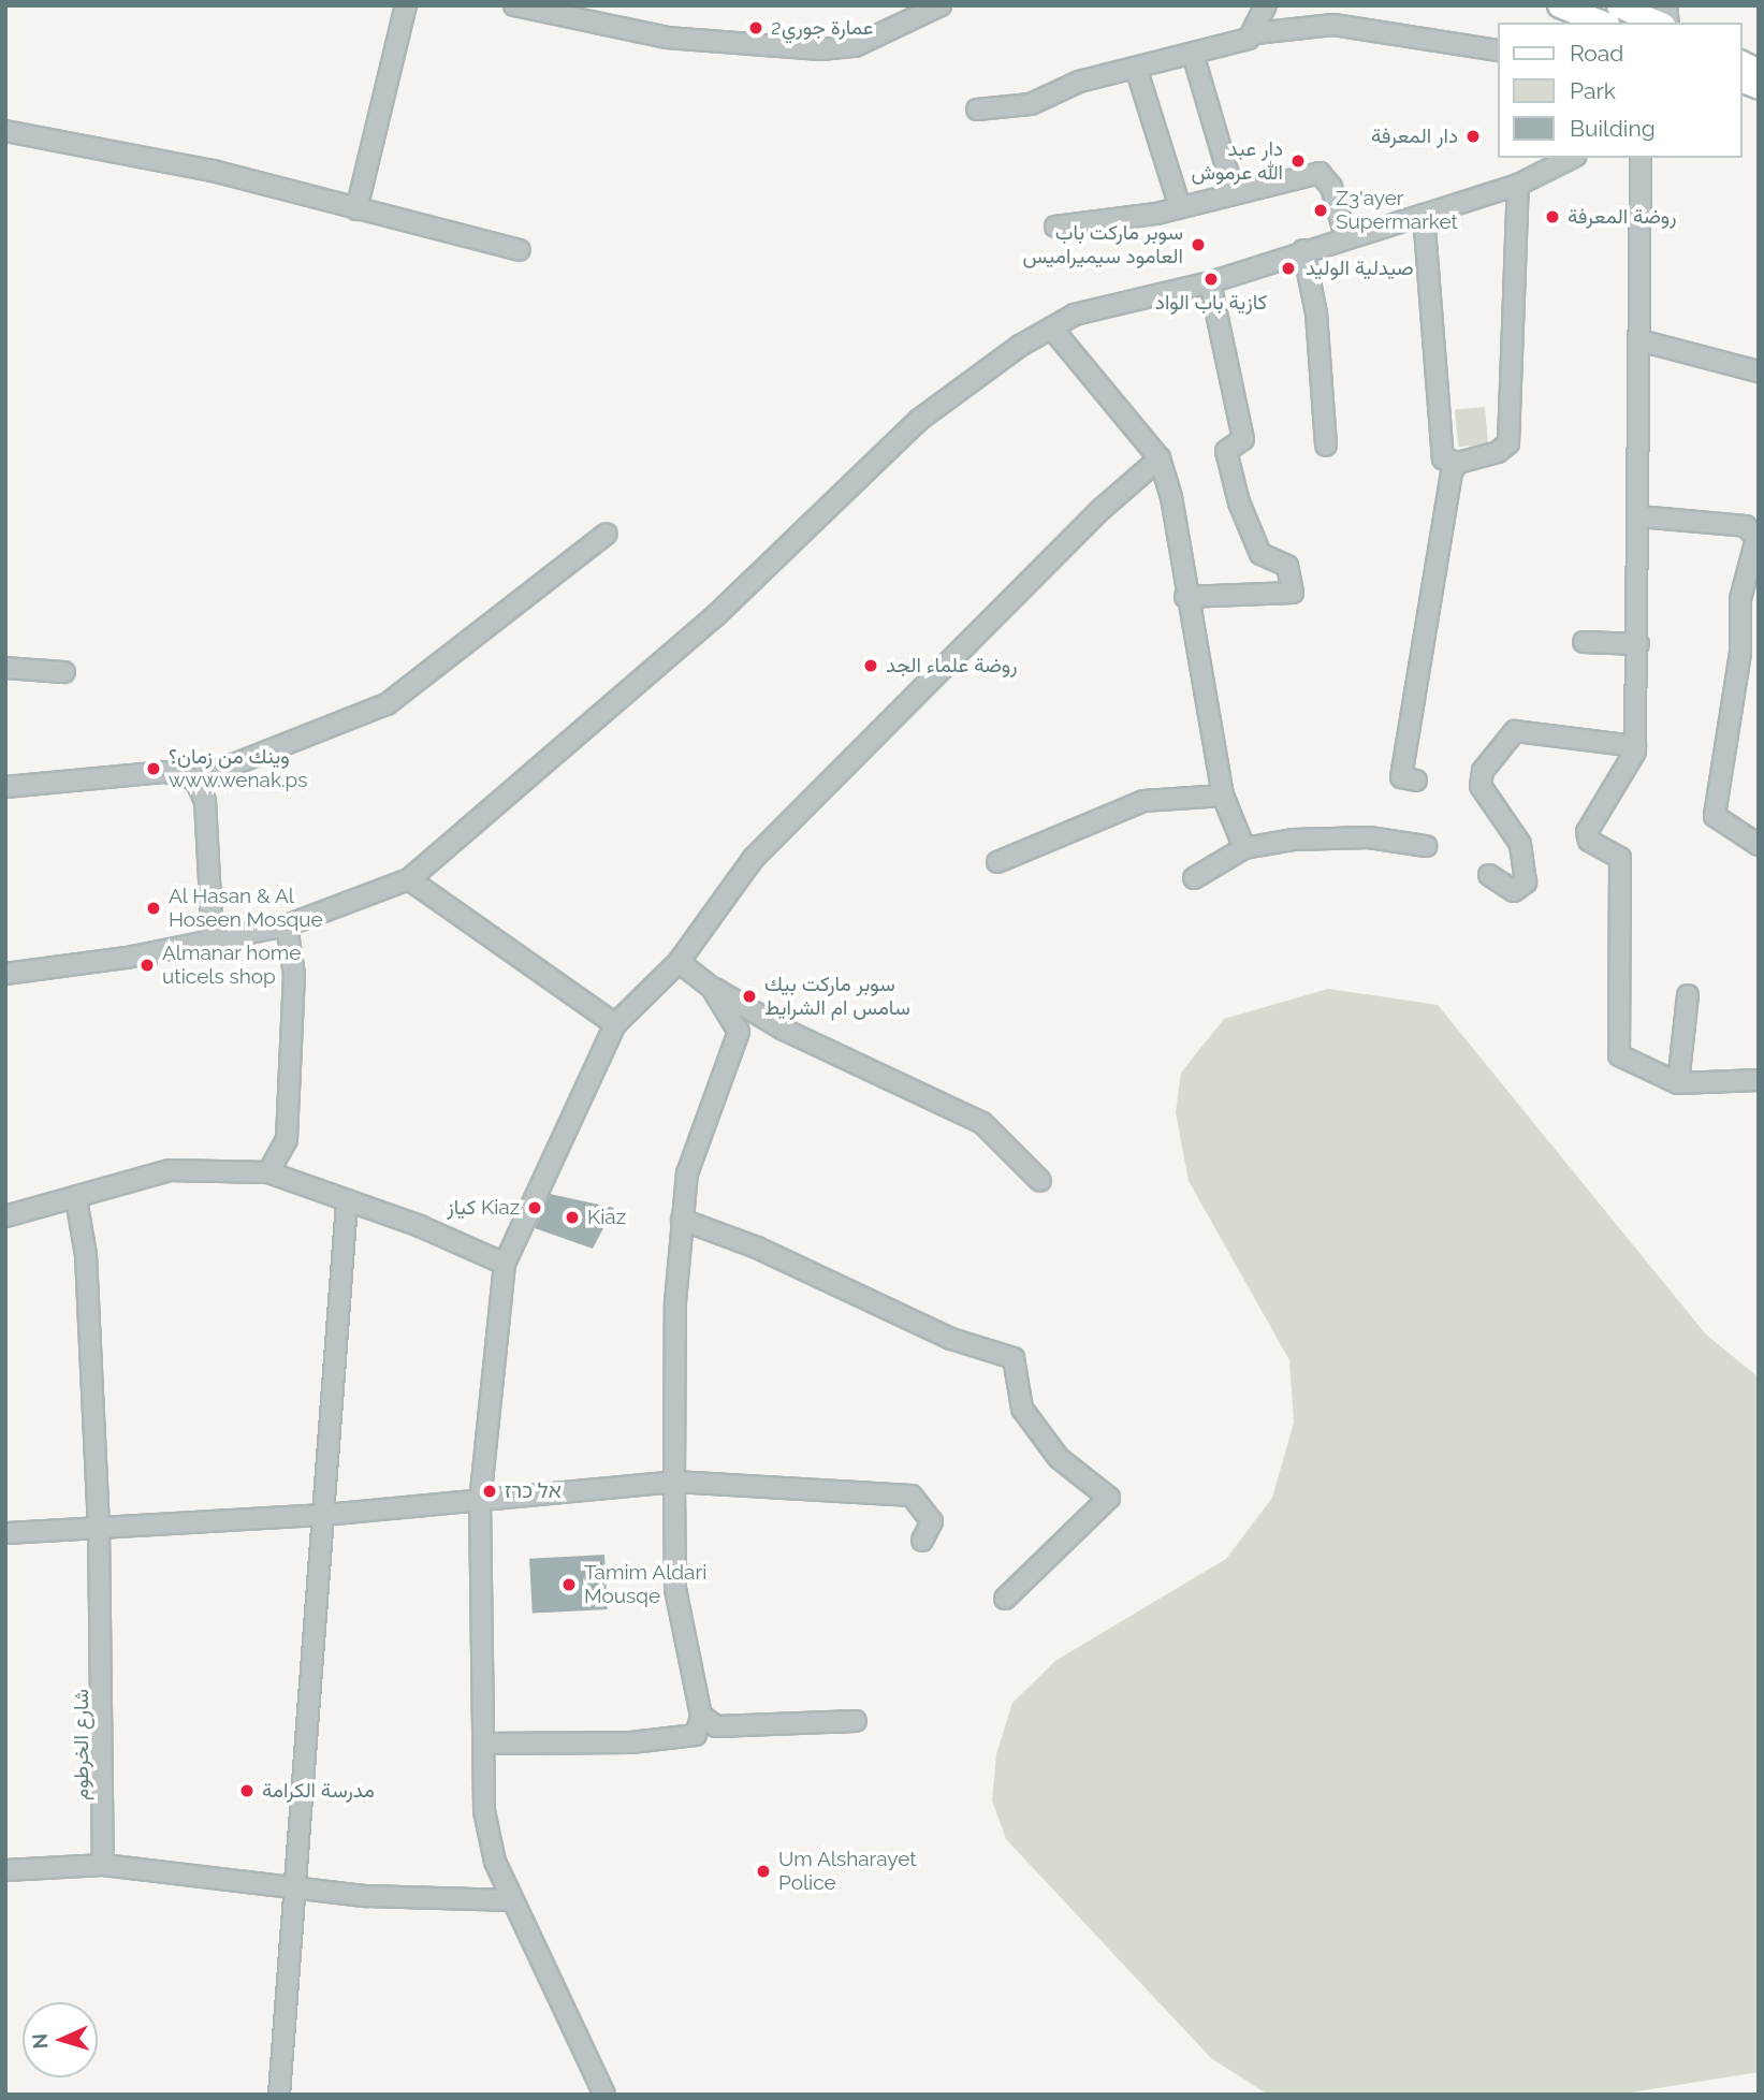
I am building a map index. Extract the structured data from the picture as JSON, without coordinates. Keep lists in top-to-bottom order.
{
  "streets": {
    "street": ["شارع الخرطوم"]
  },
  "places": [
    "عمارة جوري2",
    "دار المعرفة",
    "دار عبد الله عرموش",
    "Z3'ayer Supermarket",
    "روضة المعرفة",
    "سوبر ماركت باب العامود سيميراميس",
    "صيدلية الوليد",
    "كازية باب الواد",
    "روضة علماء الجد",
    "وينك من زمان؟ www.wenak.ps",
    "Al Hasan & Al Hoseen Mosque",
    "Almanar home uticels shop",
    "سوبر ماركت بيك سامس ام الشرايط",
    "كياز Kiaz",
    "Kiaz",
    "אל כרז",
    "Tamim Aldari Mousqe",
    "مدرسة الكرامة",
    "Um Alsharayet Police"
  ],
  "legend": ["Road", "Park", "Building"],
  "north": "left"
}
